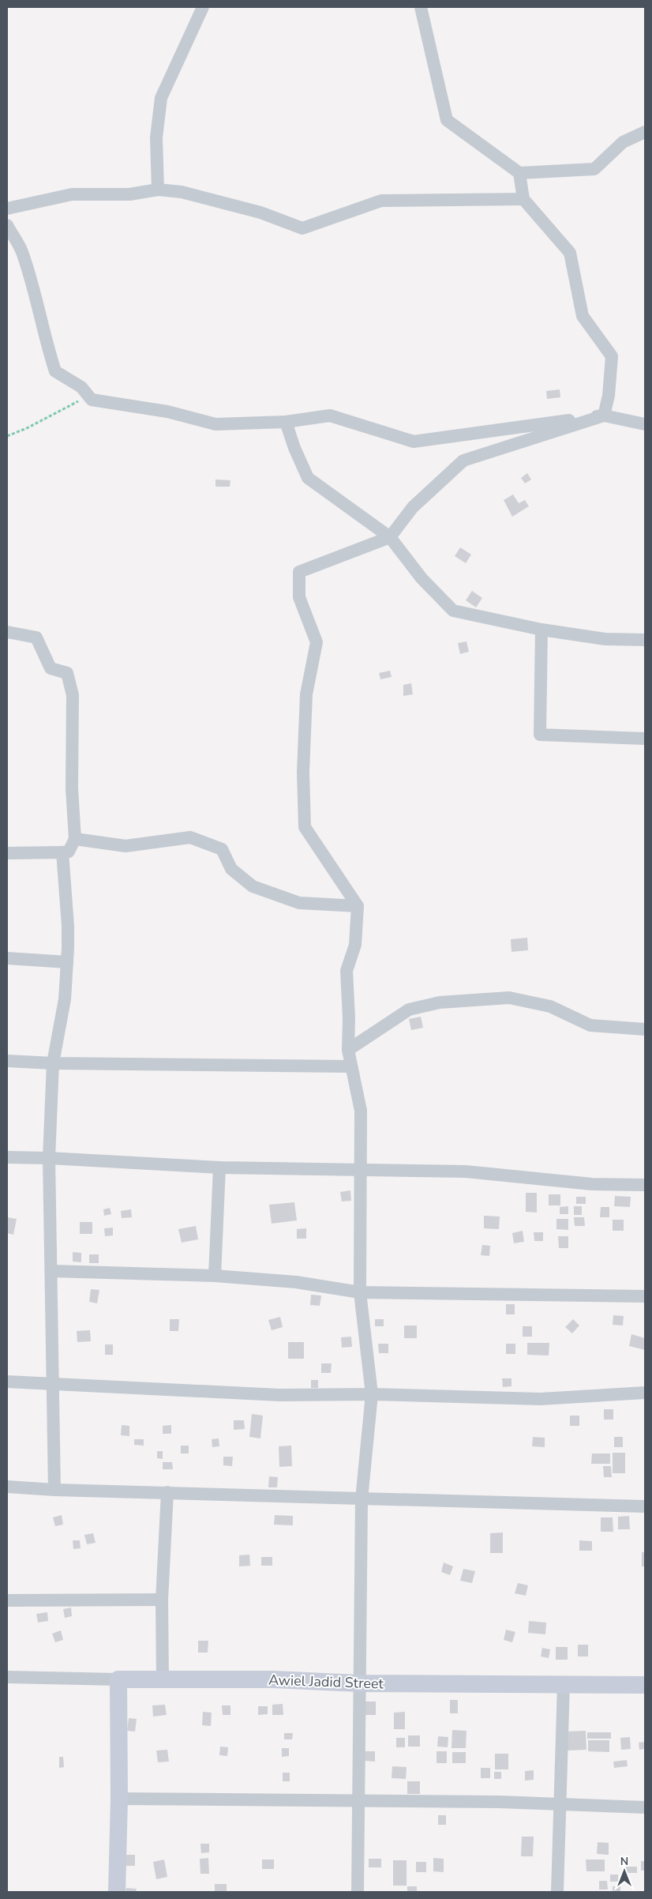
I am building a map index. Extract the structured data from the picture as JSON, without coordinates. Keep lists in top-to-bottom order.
{
  "streets": {
    "street": ["Awiel Jadid Street"]
  },
  "north": "top"
}
